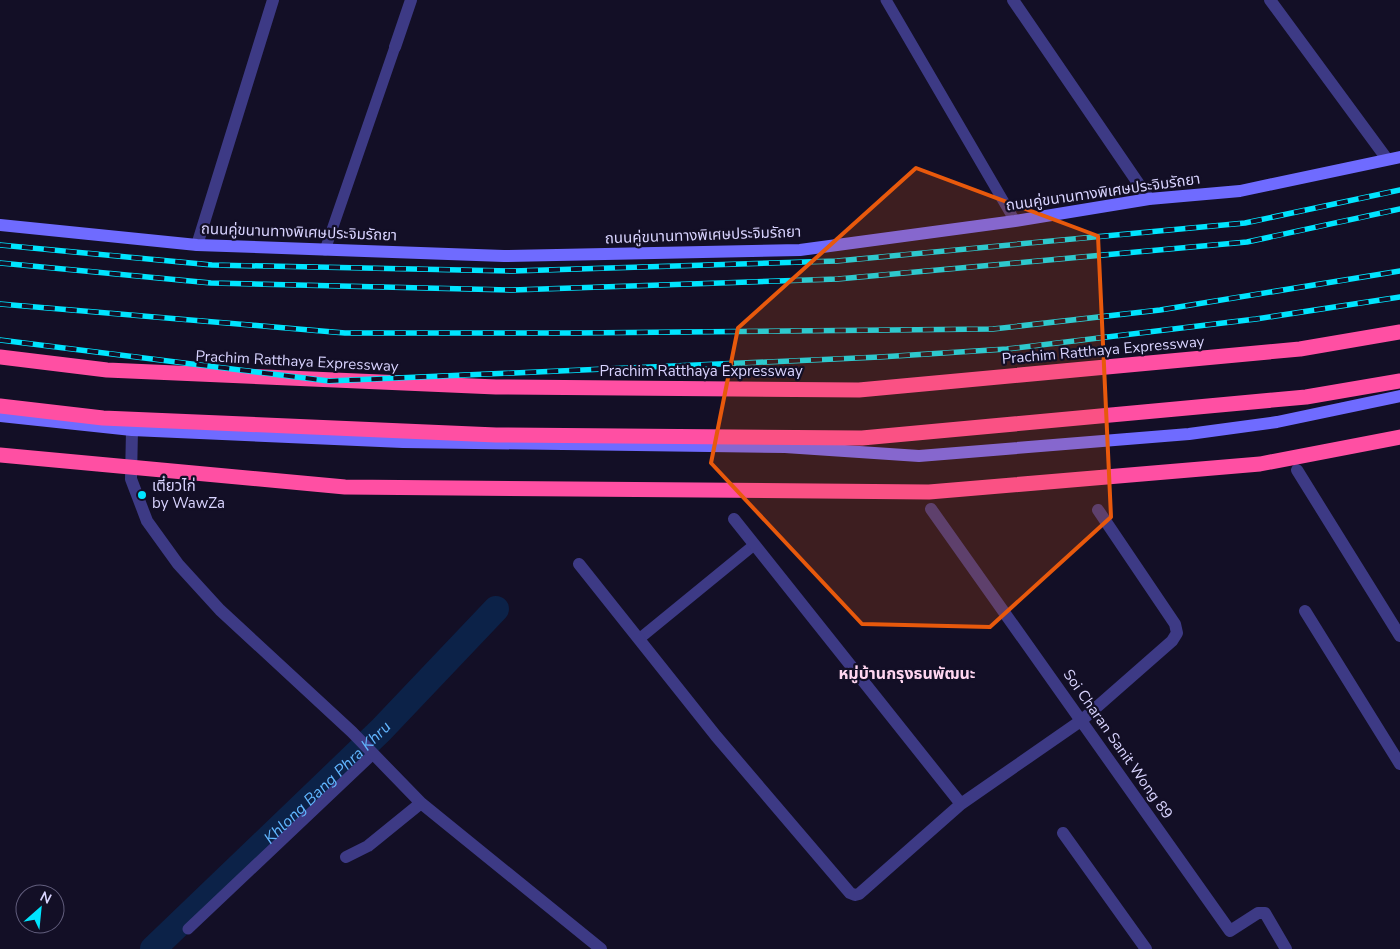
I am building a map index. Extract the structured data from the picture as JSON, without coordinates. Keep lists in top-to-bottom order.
{
  "streets": {
    "highway": ["Prachim Ratthaya Expressway"],
    "main road": ["ถนนคู่ขนานทางพิเศษประจิมรัถยา"],
    "street": ["Soi Charan Sanit Wong 89"]
  },
  "districts": ["หมู่บ้านกรุงธนพัฒนะ"],
  "water": ["Khlong Bang Phra Khru"],
  "places": ["เตี๋ยวไก่ by WawZa"],
  "north": "top right"
}
